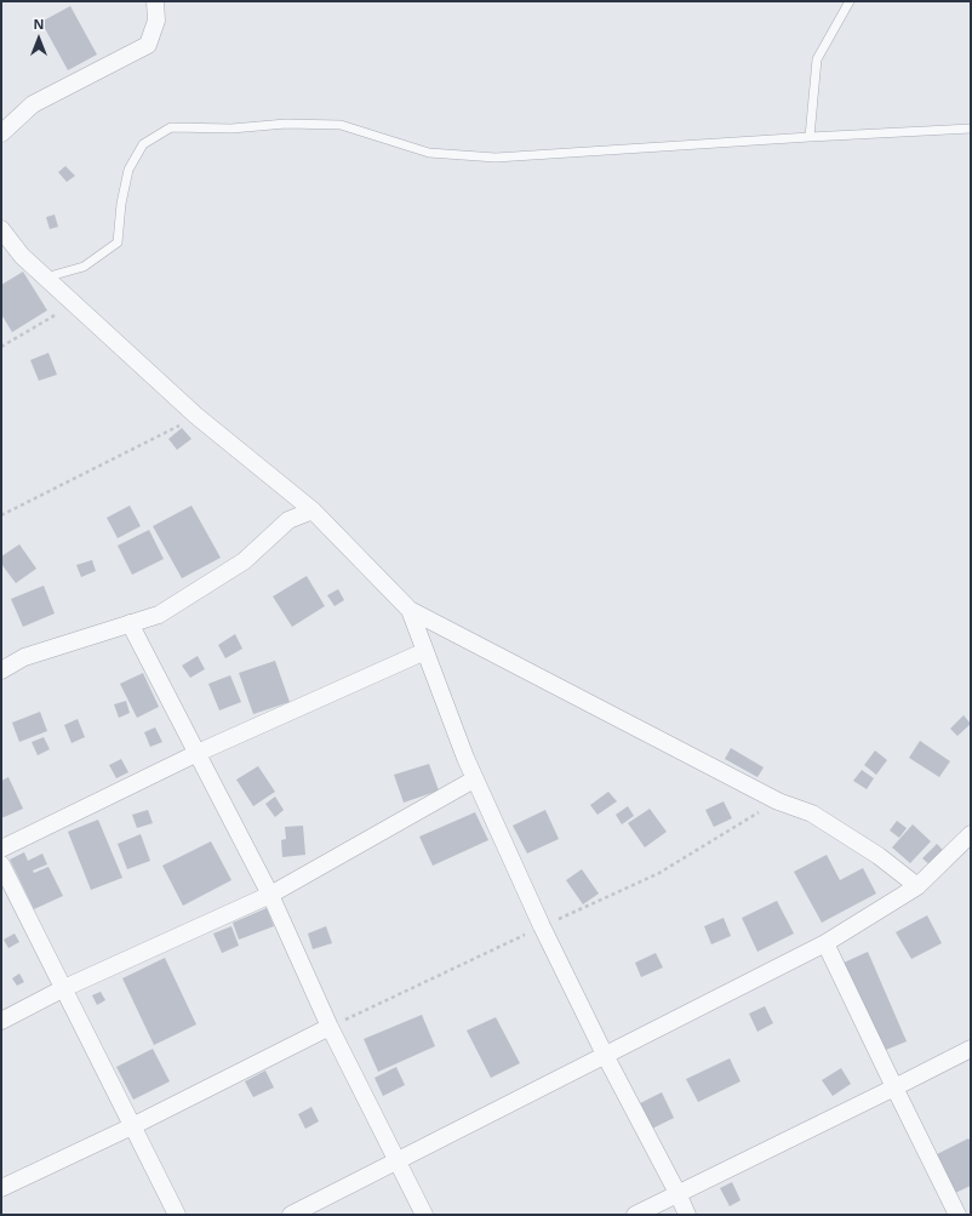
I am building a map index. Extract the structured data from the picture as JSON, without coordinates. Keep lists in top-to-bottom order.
{
  "north": "top"
}
